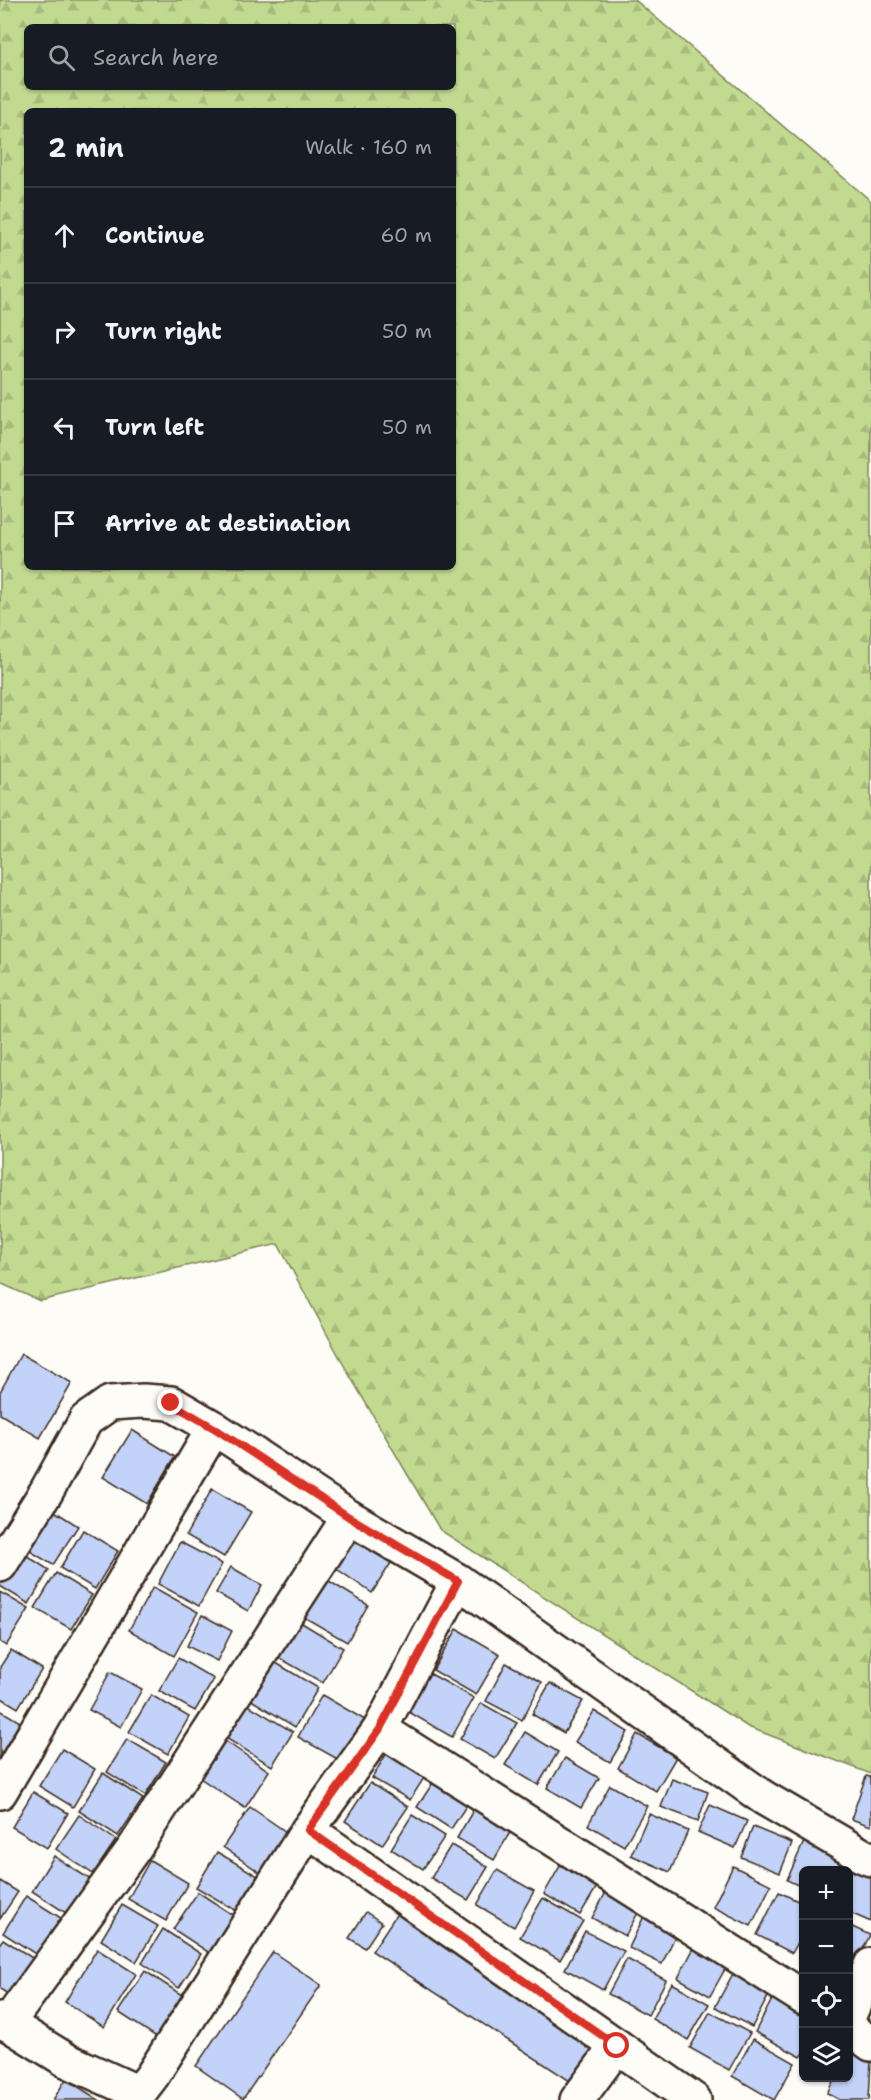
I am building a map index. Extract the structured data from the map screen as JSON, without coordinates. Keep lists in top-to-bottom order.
{
  "page": {
    "search": "Search here",
    "heading": ["2 min", "Walk · 160 m"],
    "list": [
      ["Continue", "60 m"],
      ["Turn right", "50 m"],
      ["Turn left", "50 m"],
      "Arrive at destination"
    ],
    "map_buttons": ["+", "−"]
  }
}
